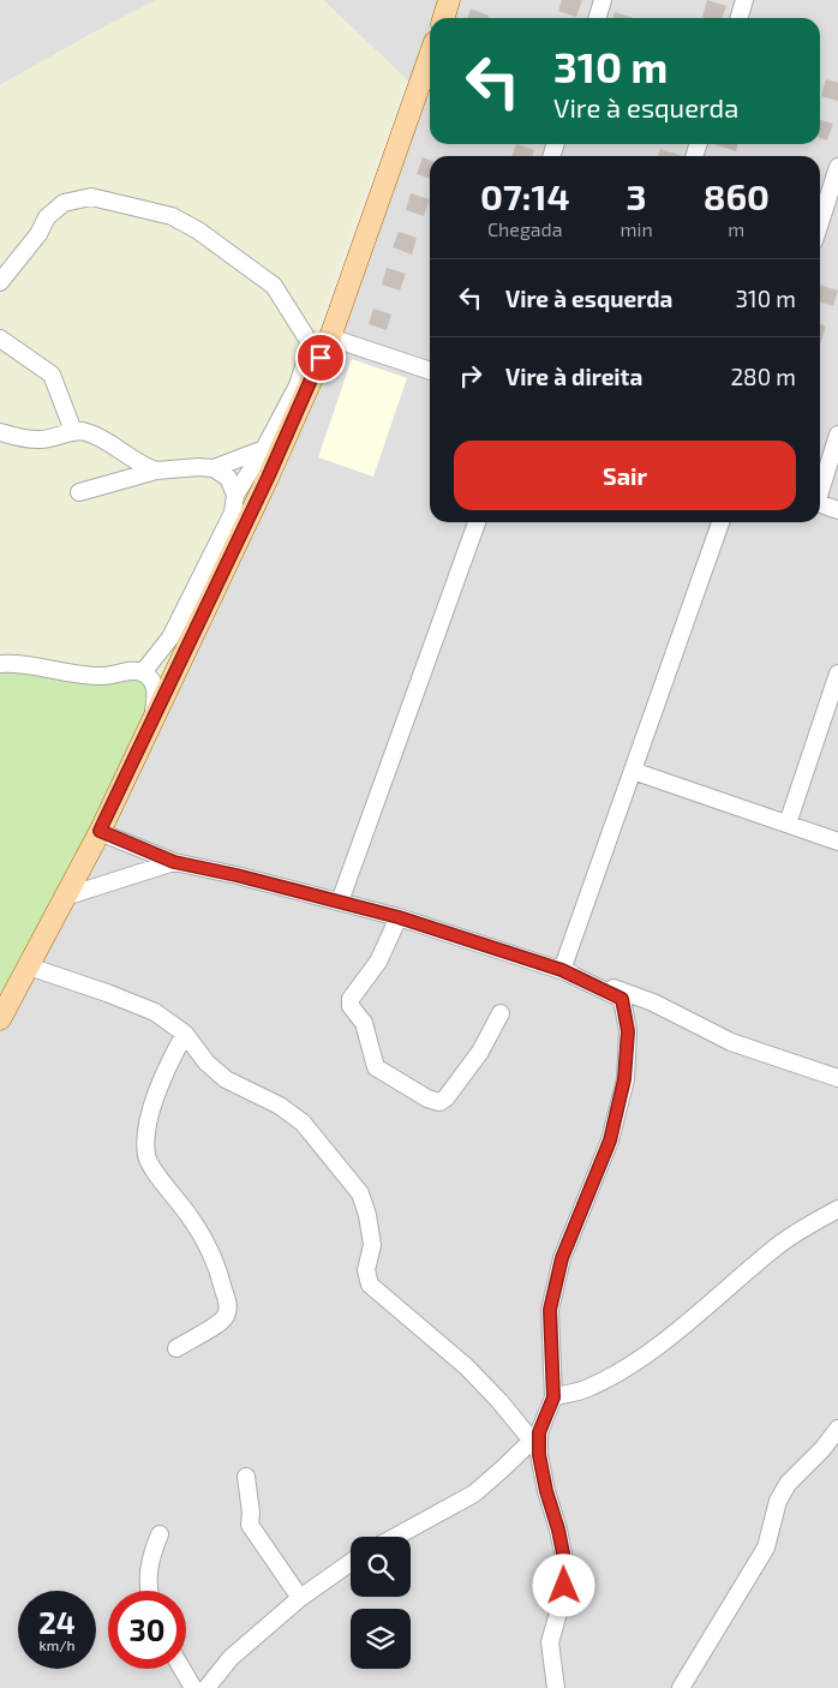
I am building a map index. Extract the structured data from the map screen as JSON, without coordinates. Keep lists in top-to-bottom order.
{
  "page": {
    "turn": ["310 m", "Vire à esquerda"],
    "eta": [
      "07:14",
      "Chegada",
      "3",
      "min",
      "860",
      "m"
    ],
    "list": [
      {
        "name": "Vire à esquerda",
        "value": "310 m"
      },
      {
        "name": "Vire à direita",
        "value": "280 m"
      }
    ],
    "buttons": "Sair",
    "speed": "24 km/h",
    "limit": "30"
  }
}
